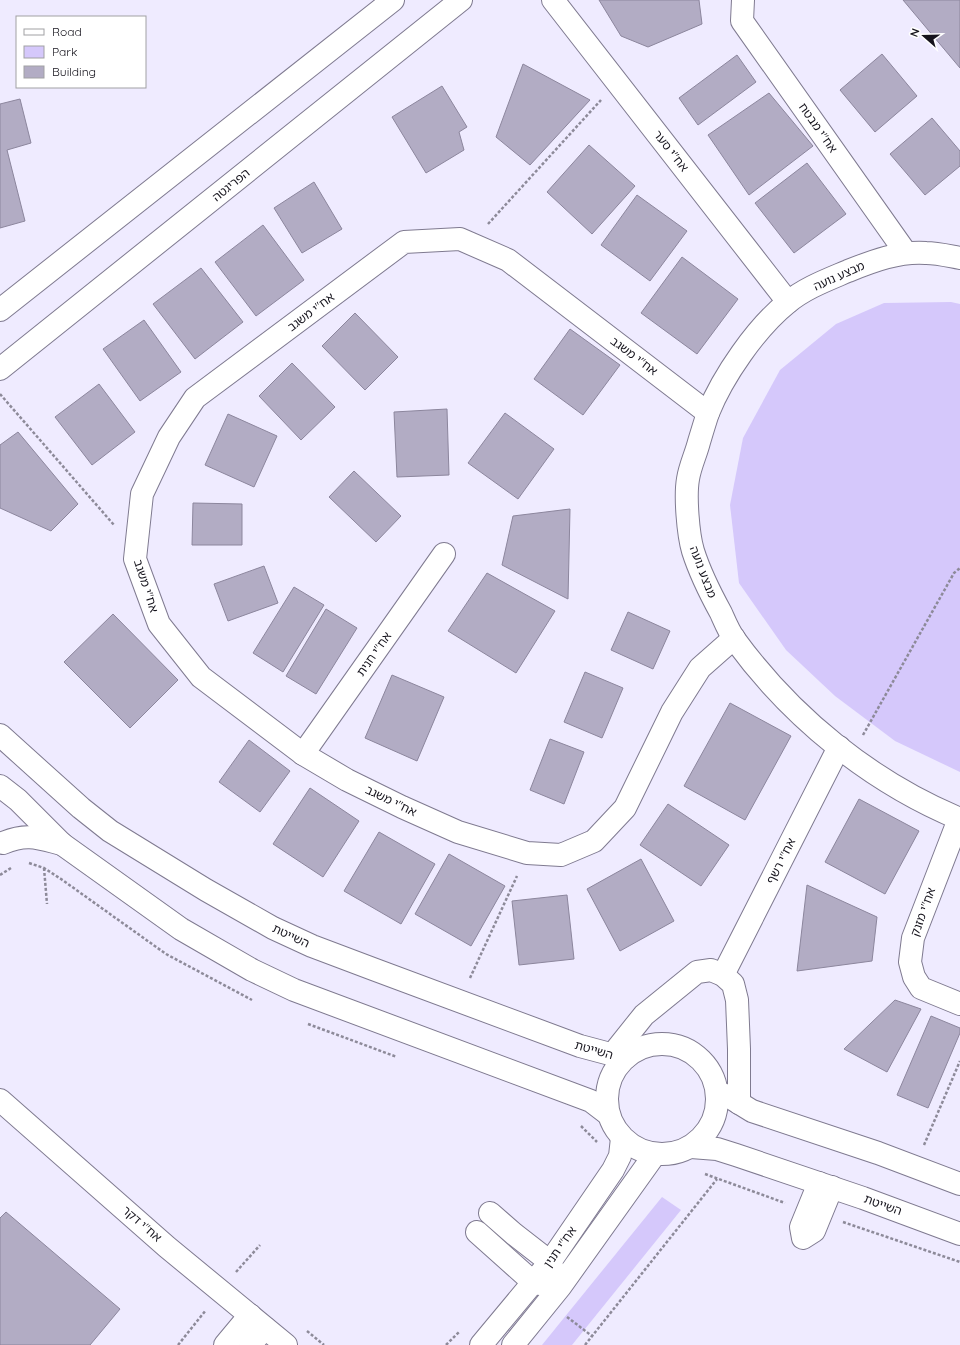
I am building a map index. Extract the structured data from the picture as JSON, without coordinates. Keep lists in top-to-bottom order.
{
  "streets": {
    "street": [
      "אח\"י מבטח",
      "אח\"י סער",
      "הפריגטה",
      "מבצע נועה",
      "אח\"י משגב",
      "אח\"י חנית",
      "אח\"י רשף",
      "אח\"י מזנק",
      "השייטת",
      "אח\"י דקר",
      "אח\"י תנין"
    ]
  },
  "crossings": [
    ["אח\"י מבטח", "מבצע נועה"],
    ["אח\"י סער", "מבצע נועה"],
    ["מבצע נועה", "אח\"י משגב"],
    ["מבצע נועה", "אח\"י רשף"],
    ["מבצע נועה", "אח\"י מזנק"],
    ["אח\"י משגב", "אח\"י חנית"],
    ["השייטת", "אח\"י תנין"]
  ],
  "legend": ["Road", "Park", "Building"],
  "north": "left"
}
